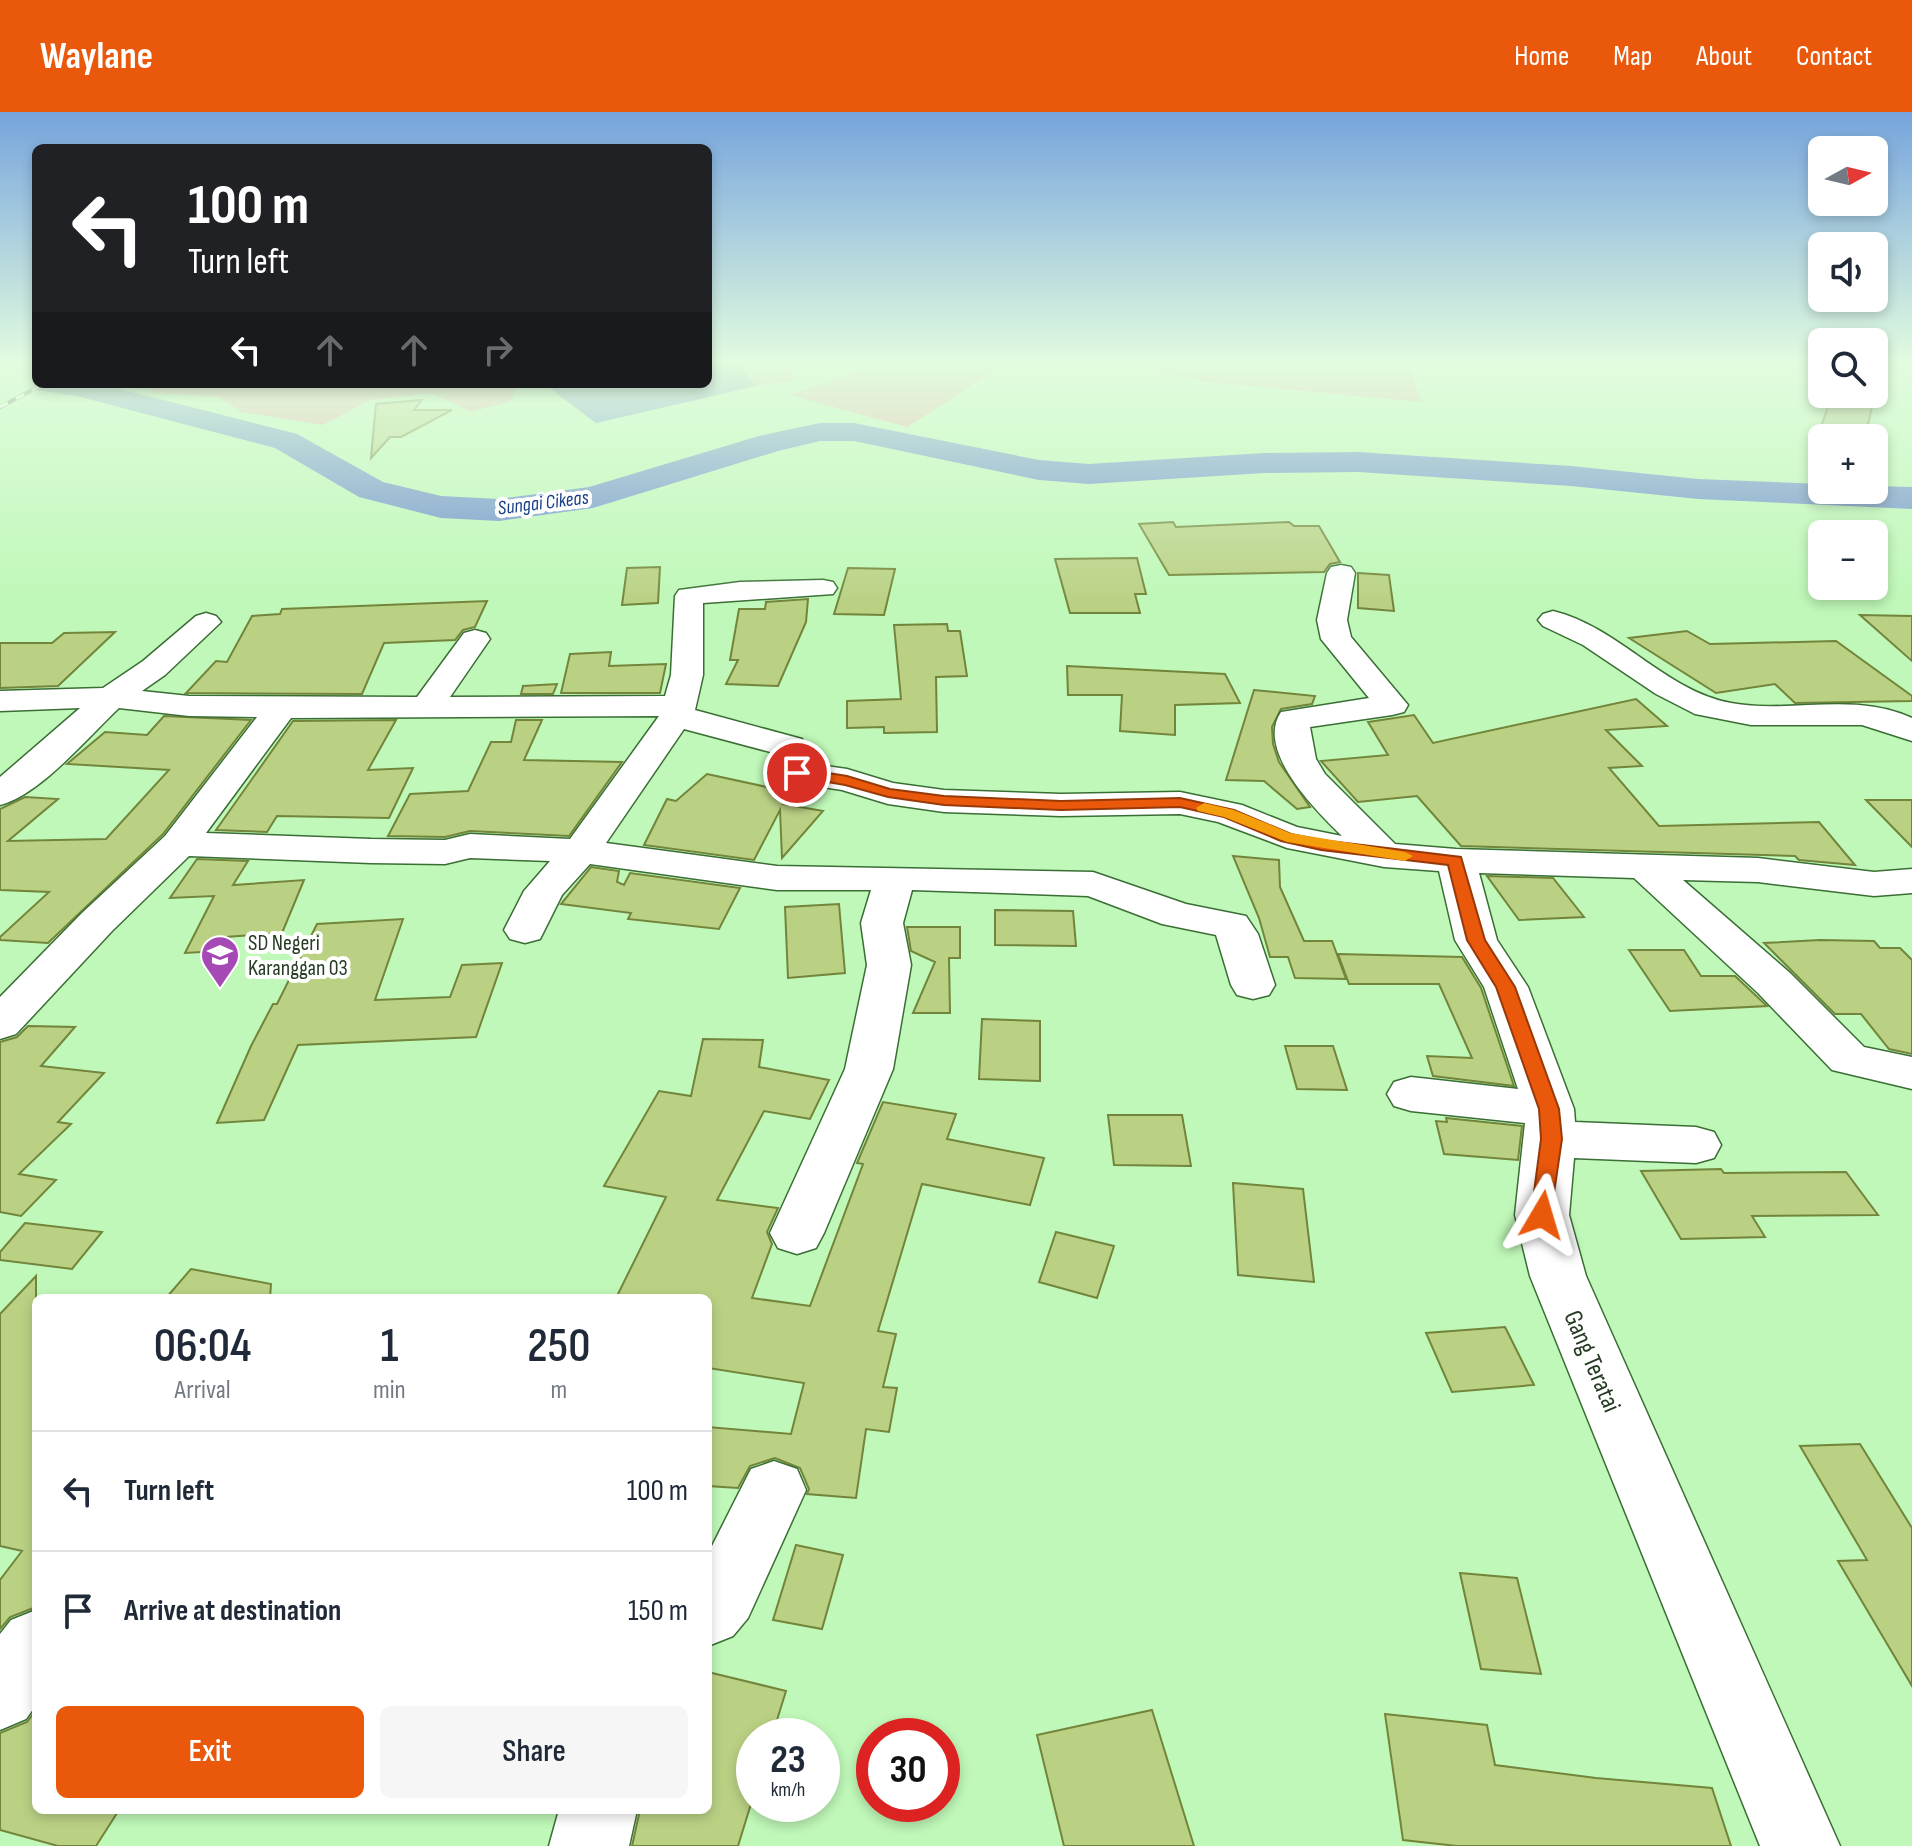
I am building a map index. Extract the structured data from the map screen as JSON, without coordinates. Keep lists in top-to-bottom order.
{
  "streets": {
    "street": ["Gang Teratai"]
  },
  "water": ["Sungai Cikeas"],
  "places": {
    "school or university": ["SD Negeri Karanggan 03"]
  },
  "north": "right",
  "page": {
    "header": "Waylane",
    "nav": [
      "Home",
      "Map",
      "About",
      "Contact"
    ],
    "map_buttons": ["+", "−"],
    "turn": ["100 m", "Turn left"],
    "eta": [
      "06:04",
      "Arrival",
      "1",
      "min",
      "250",
      "m"
    ],
    "list": [
      {
        "name": "Turn left",
        "value": "100 m"
      },
      {
        "name": "Arrive at destination",
        "value": "150 m"
      }
    ],
    "buttons": ["Exit", "Share"],
    "speed": "23 km/h",
    "limit": "30"
  }
}
